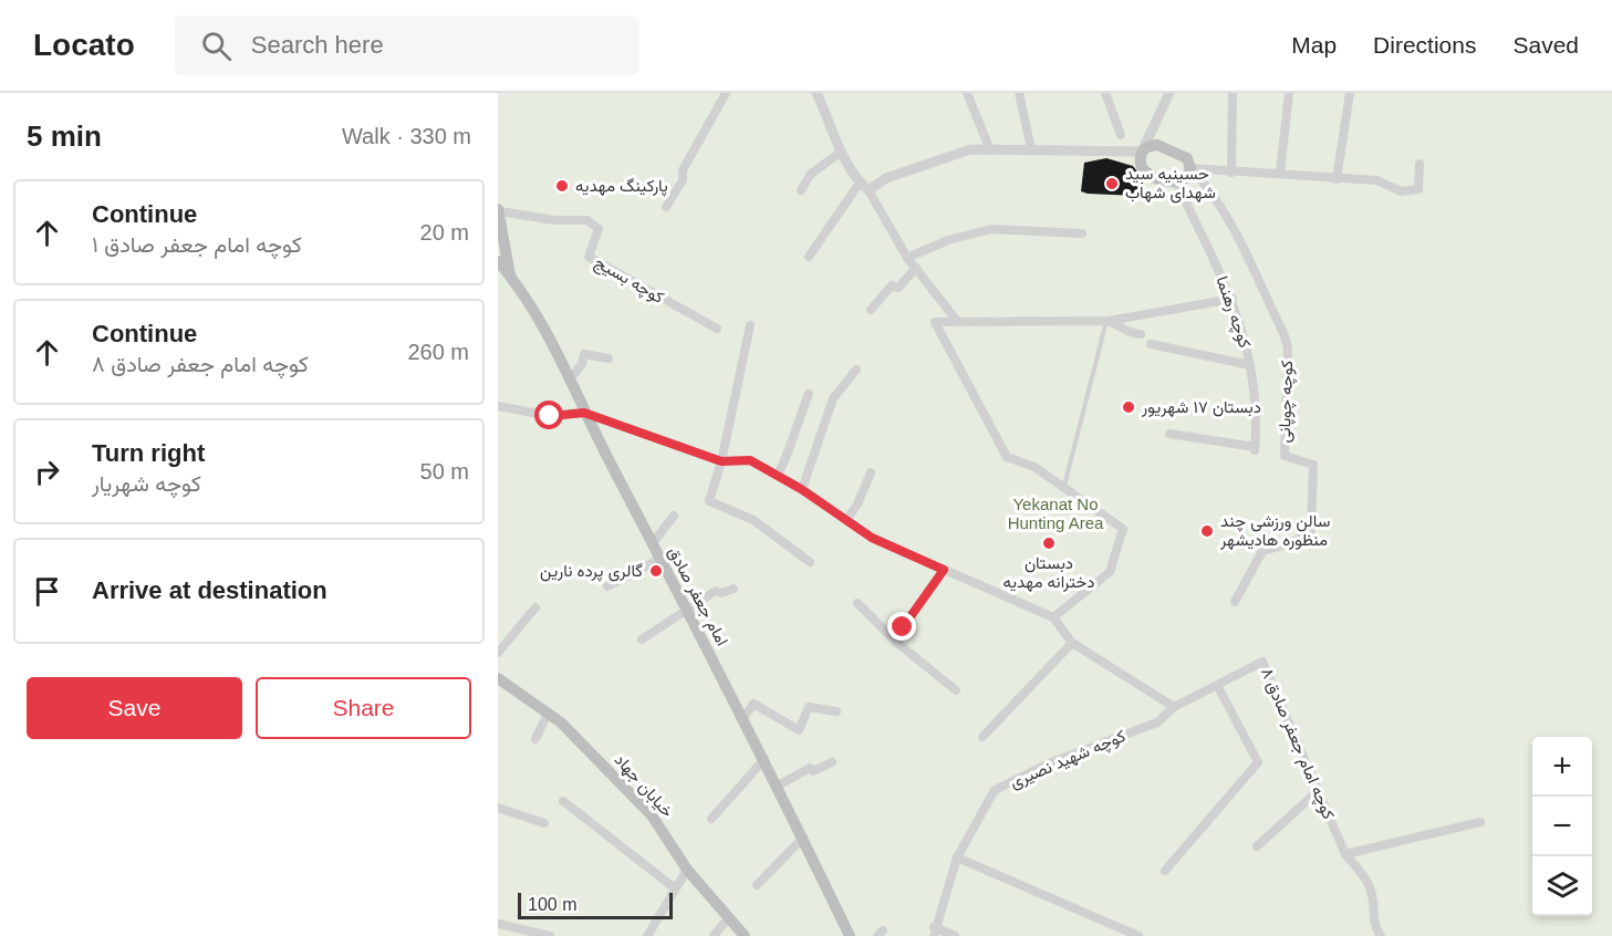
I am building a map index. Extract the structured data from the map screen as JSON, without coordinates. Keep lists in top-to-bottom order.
{
  "streets": {
    "main road": ["امام جعفر صادق", "خیابان جهاد"],
    "street": [
      "کوچه بسیج",
      "کوچه رهنما",
      "کوچه چوپانی",
      "کوچه امام جعفر صادق ۸",
      "کوچه شهید نصیری"
    ]
  },
  "crossings": [
    ["کوچه رهنما", "کوچه چوپانی"],
    ["کوچه امام جعفر صادق ۸", "کوچه شهید نصیری"]
  ],
  "parks": ["Yekanat No Hunting Area"],
  "places": [
    "حسینیه سید شهدای شهاب",
    "پارکینگ مهدیه",
    "دبستان ۱۷ شهریور",
    "سالن ورزشی چند منظوره هادیشهر",
    "دبستان دخترانه مهدیه",
    "گالری پرده نارین"
  ],
  "scale_bar": "100 m",
  "page": {
    "header": "Locato",
    "search": "Search here",
    "nav": ["Map", "Directions", "Saved"],
    "heading": ["5 min", "Walk · 330 m"],
    "list": [
      ["Continue", "کوچه امام جعفر صادق ۱", "20 m"],
      ["Continue", "کوچه امام جعفر صادق ۸", "260 m"],
      ["Turn right", "کوچه شهریار", "50 m"],
      "Arrive at destination"
    ],
    "buttons": ["Save", "Share"],
    "map_buttons": ["+", "−"],
    "scale": "100 m"
  }
}
